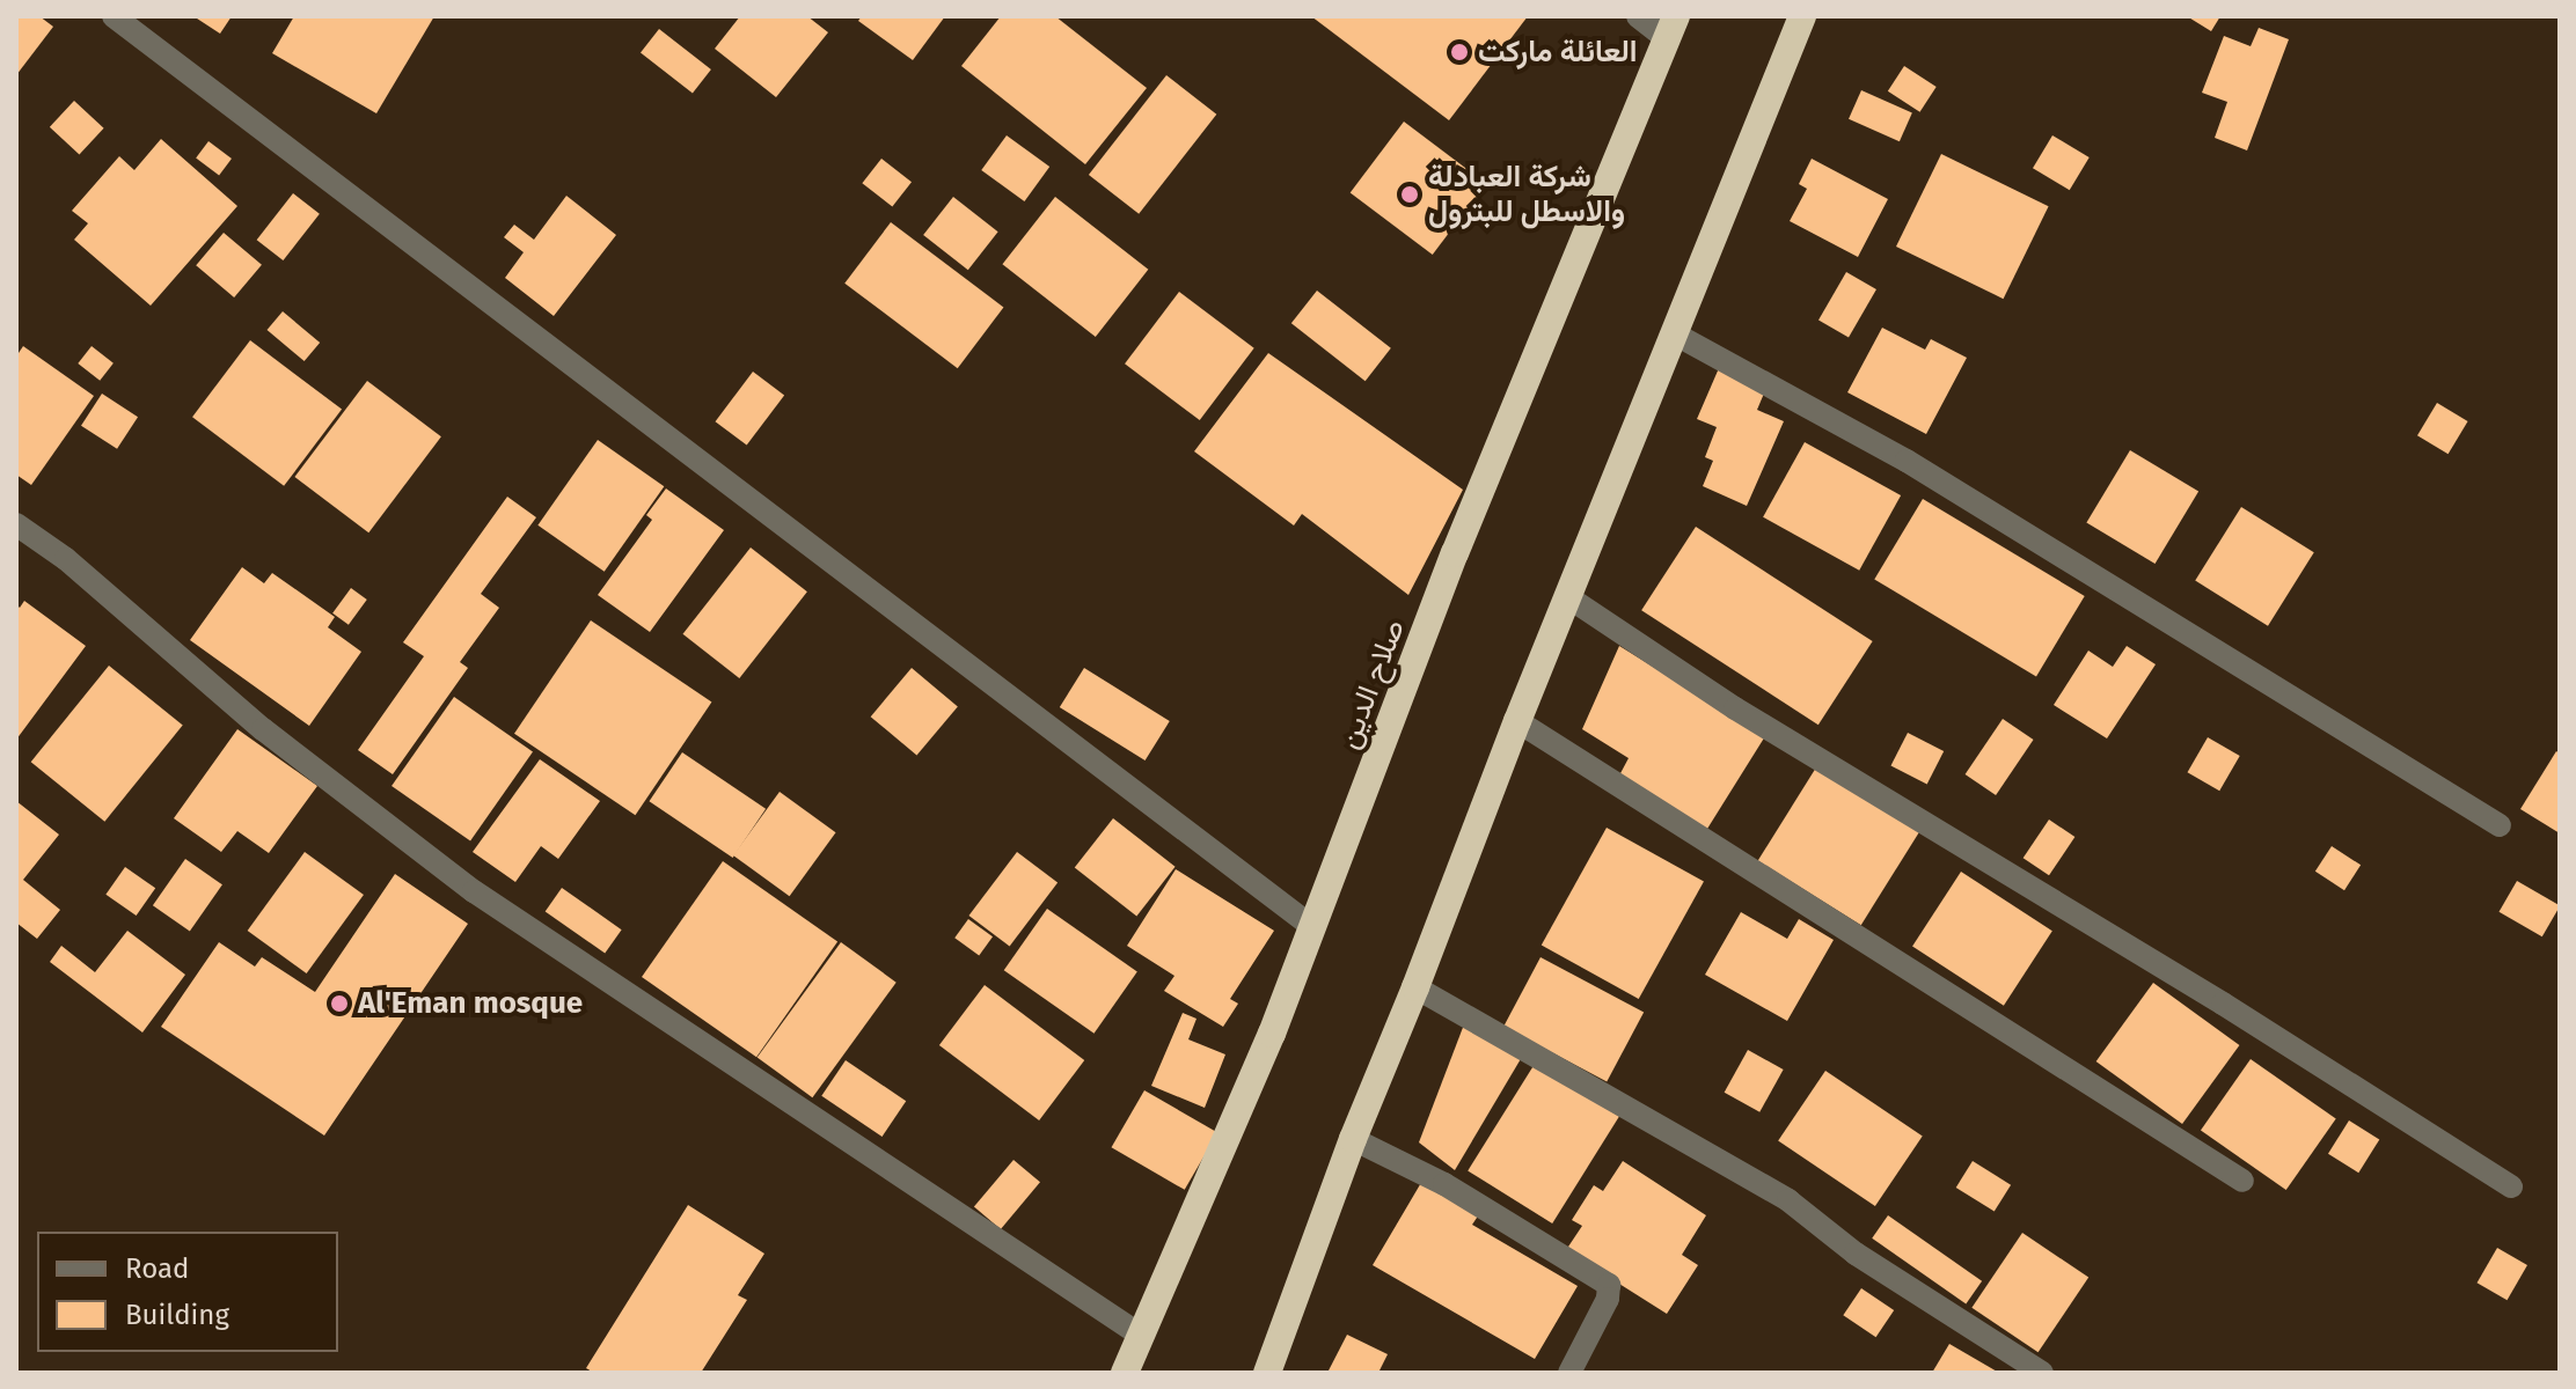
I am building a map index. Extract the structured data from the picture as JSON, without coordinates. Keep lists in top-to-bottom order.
{
  "streets": {
    "highway": ["صلاح الدين"]
  },
  "places": ["العائلة ماركت", "شركة العبادلة والاسطل للبترول", "Al'Eman mosque"],
  "legend": ["Road", "Building"]
}
